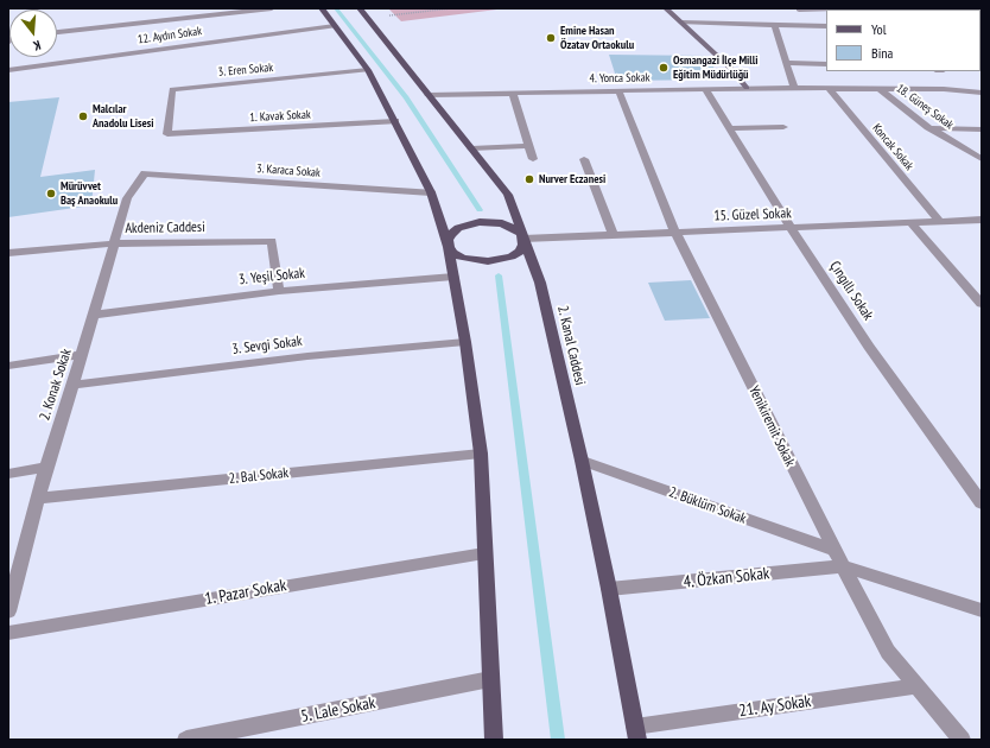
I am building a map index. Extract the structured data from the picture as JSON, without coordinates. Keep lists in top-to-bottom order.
{
  "streets": {
    "main road": ["2. Kanal Caddesi"],
    "street": [
      "12. Aydın Sokak",
      "3. Eren Sokak",
      "4. Yonca Sokak",
      "18. Güneş Sokak",
      "1. Kavak Sokak",
      "Koncak Sokak",
      "3. Karaca Sokak",
      "15. Güzel Sokak",
      "Akdeniz Caddesi",
      "3. Yeşil Sokak",
      "Çıngıllı Sokak",
      "3. Sevgi Sokak",
      "2. Konak Sokak",
      "Yenikiremit Sokak",
      "2. Bal Sokak",
      "2. Büklüm Sokak",
      "4. Özkan Sokak",
      "1. Pazar Sokak",
      "21. Ay Sokak",
      "5. Lale Sokak"
    ]
  },
  "crossings": [
    ["3. Eren Sokak", "1. Kavak Sokak"],
    ["4. Yonca Sokak", "18. Güneş Sokak"],
    ["4. Yonca Sokak", "Koncak Sokak"],
    ["4. Yonca Sokak", "Çıngıllı Sokak"],
    ["4. Yonca Sokak", "2. Kanal Caddesi"],
    ["4. Yonca Sokak", "Yenikiremit Sokak"],
    ["Koncak Sokak", "15. Güzel Sokak"],
    ["3. Karaca Sokak", "2. Konak Sokak"],
    ["15. Güzel Sokak", "Çıngıllı Sokak"],
    ["15. Güzel Sokak", "2. Kanal Caddesi"],
    ["15. Güzel Sokak", "Yenikiremit Sokak"],
    ["Akdeniz Caddesi", "3. Yeşil Sokak"],
    ["Akdeniz Caddesi", "2. Konak Sokak"],
    ["3. Yeşil Sokak", "2. Konak Sokak"],
    ["3. Sevgi Sokak", "2. Konak Sokak"],
    ["2. Kanal Caddesi", "2. Büklüm Sokak"],
    ["2. Kanal Caddesi", "4. Özkan Sokak"],
    ["2. Kanal Caddesi", "21. Ay Sokak"],
    ["2. Konak Sokak", "2. Bal Sokak"],
    ["Yenikiremit Sokak", "2. Büklüm Sokak"],
    ["Yenikiremit Sokak", "4. Özkan Sokak"],
    ["Yenikiremit Sokak", "21. Ay Sokak"]
  ],
  "places": [
    "Emine Hasan Özatav Ortaokulu",
    "Osmangazi İlçe Milli Eğitim Müdürlüğü",
    "Malcılar Anadolu Lisesi",
    "Nurver Eczanesi",
    "Mürüvvet Baş Anaokulu"
  ],
  "legend": ["Yol", "Bina"],
  "north": "bottom"
}
